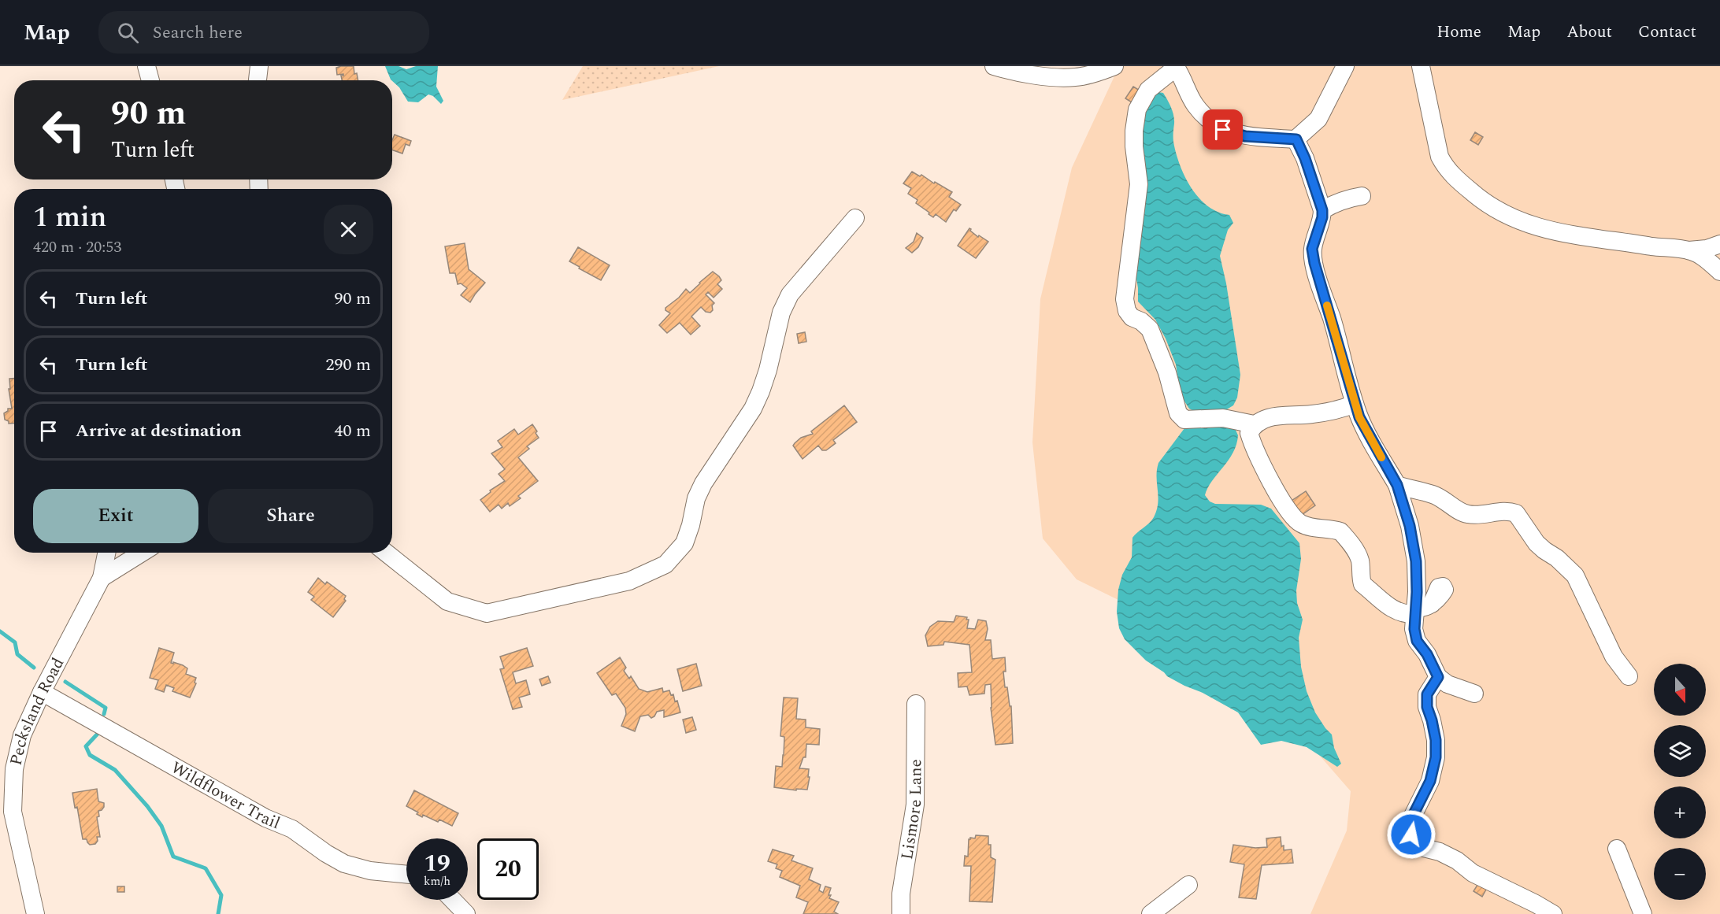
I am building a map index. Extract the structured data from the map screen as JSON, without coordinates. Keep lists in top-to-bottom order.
{
  "streets": {
    "street": ["Pecksland Road", "Wildflower Trail", "Lismore Lane"]
  },
  "crossings": [
    ["Pecksland Road", "Wildflower Trail"]
  ],
  "north": "bottom",
  "page": {
    "header": "Map",
    "search": "Search here",
    "nav": [
      "Home",
      "Map",
      "About",
      "Contact"
    ],
    "turn": ["90 m", "Turn left"],
    "heading": ["1 min", "420 m · 20:53"],
    "list": [
      {
        "name": "Turn left",
        "value": "90 m"
      },
      {
        "name": "Turn left",
        "value": "290 m"
      },
      {
        "name": "Arrive at destination",
        "value": "40 m"
      }
    ],
    "buttons": ["Exit", "Share"],
    "map_buttons": ["+", "−"],
    "speed": "19 km/h",
    "limit": "20"
  }
}
